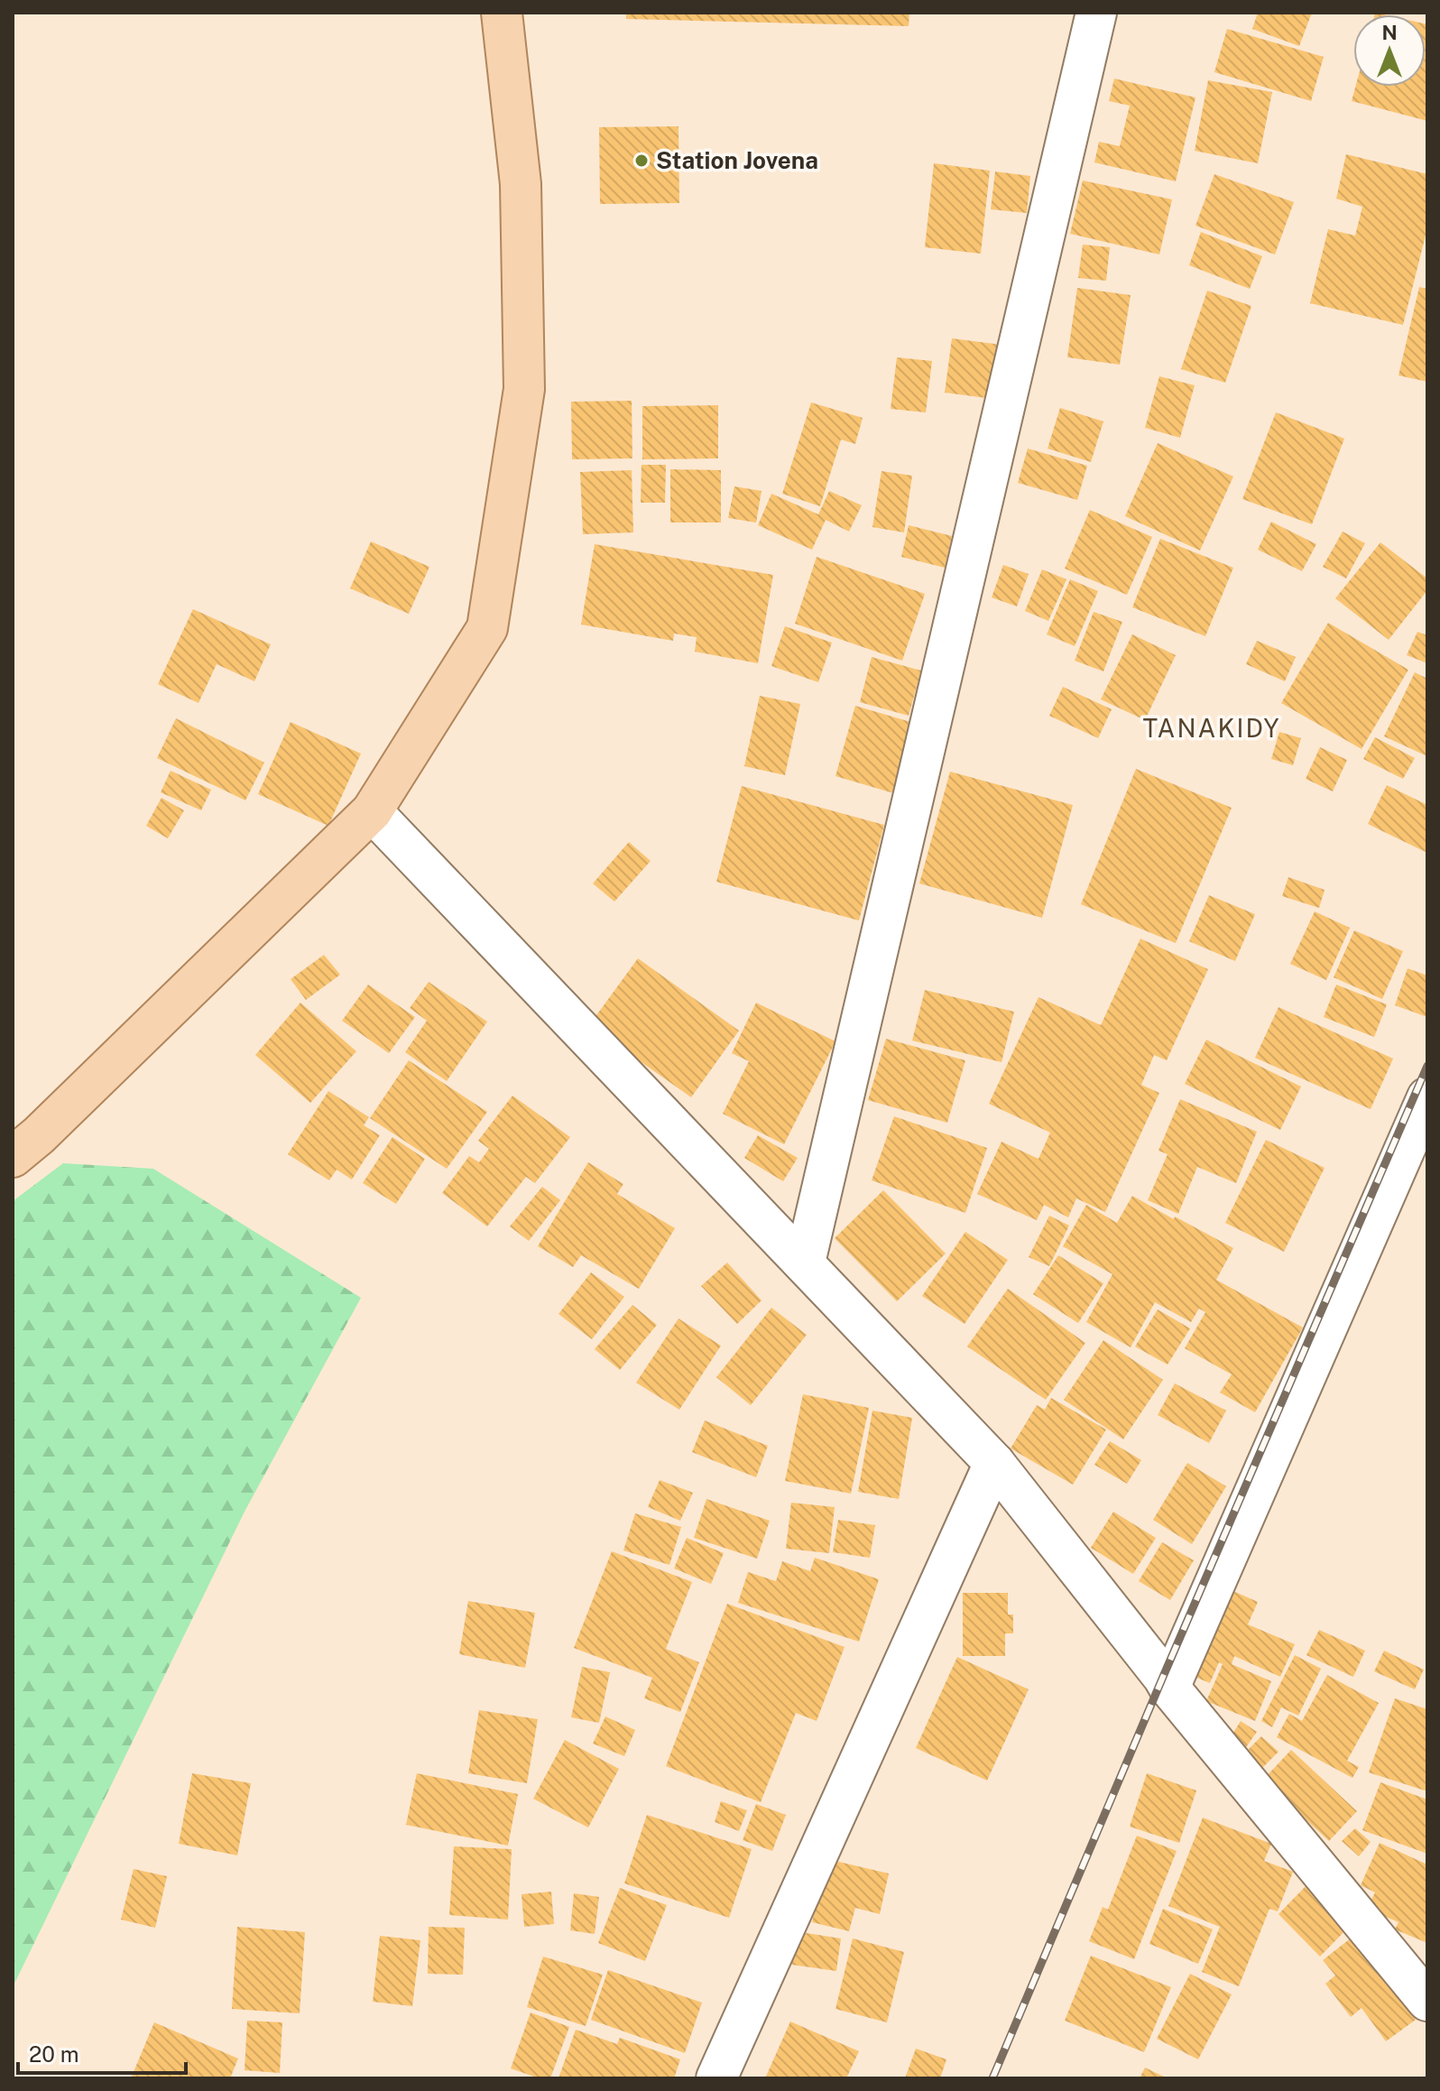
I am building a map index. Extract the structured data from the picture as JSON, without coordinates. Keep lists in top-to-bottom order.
{
  "districts": ["TANAKIDY"],
  "places": ["Station Jovena"],
  "scale_bar": "20 m",
  "north": "top"
}
